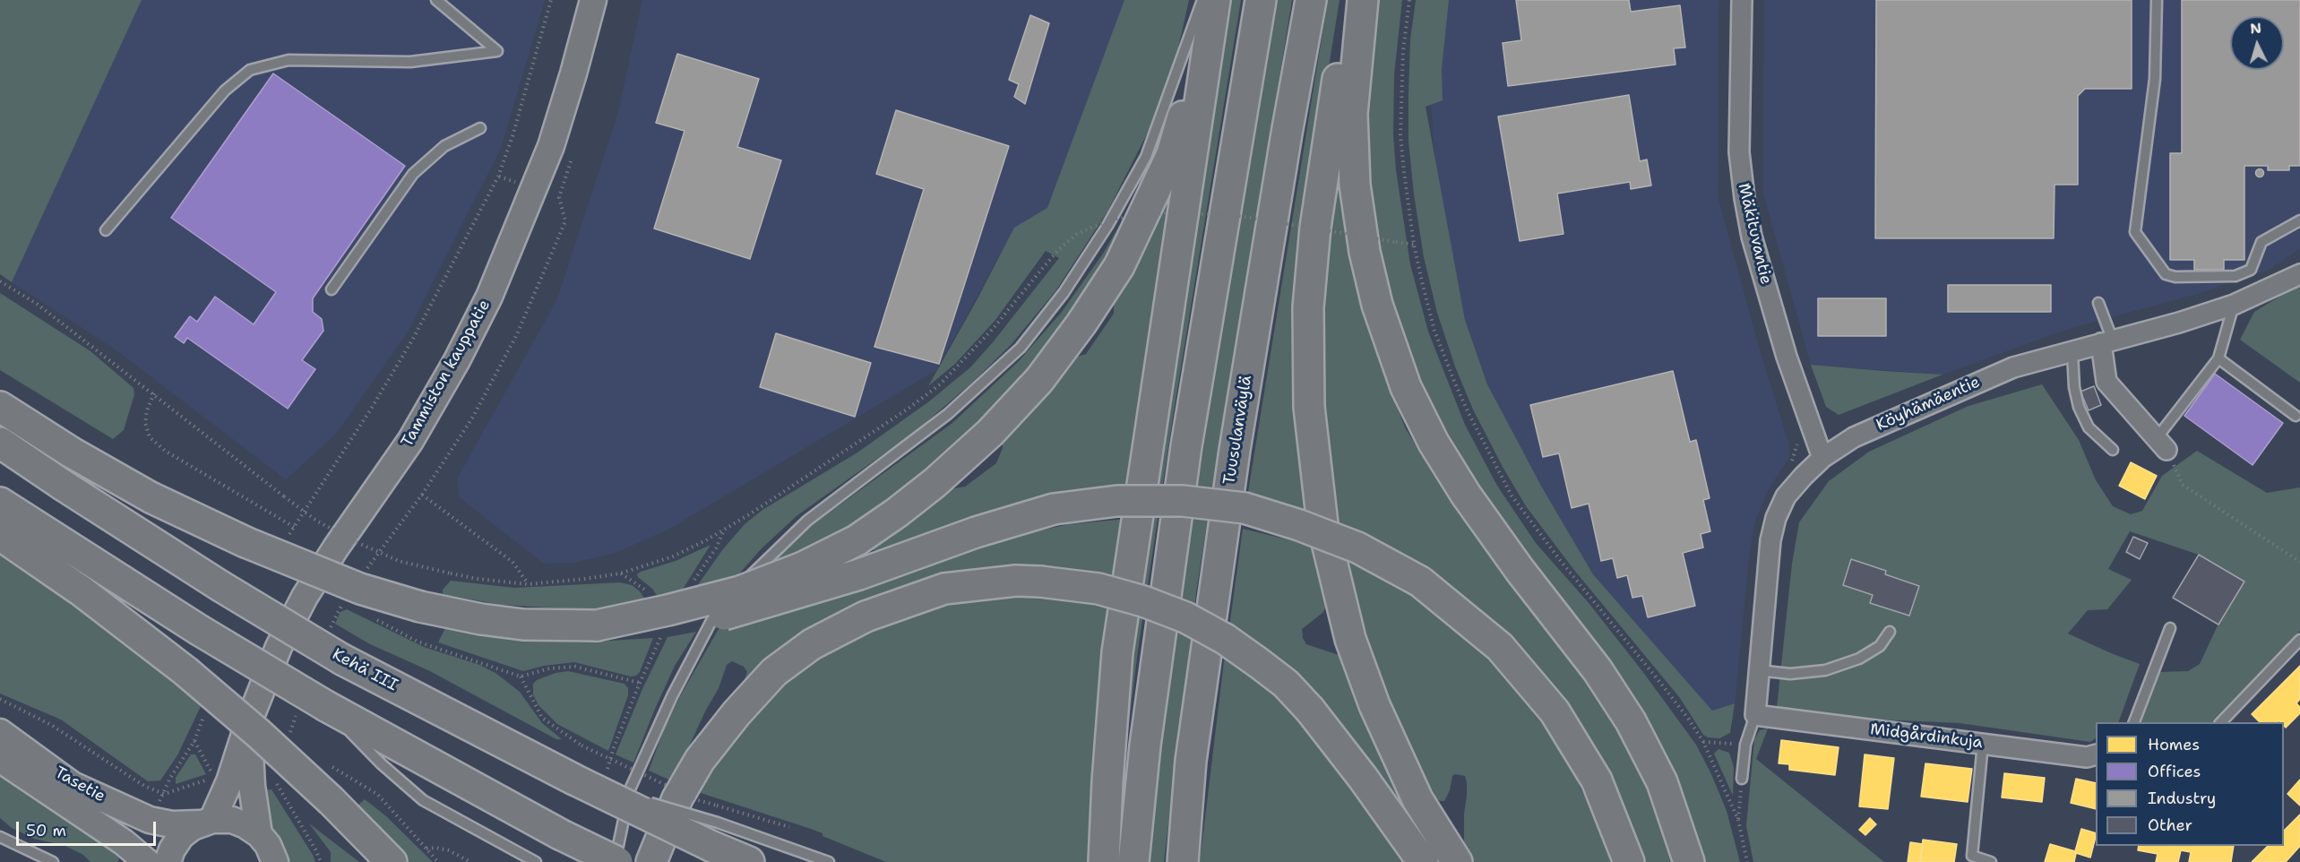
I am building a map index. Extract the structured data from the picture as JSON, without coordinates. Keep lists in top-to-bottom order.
{
  "streets": {
    "highway": ["Tuusulanväylä", "Kehä III"],
    "main road": ["Tammiston kauppatie", "Tasetie"],
    "street": ["Mäkituvantie", "Köyhämäentie", "Midgårdinkuja"]
  },
  "crossings": [
    ["Mäkituvantie", "Köyhämäentie"],
    ["Tammiston kauppatie", "Tasetie"],
    ["Köyhämäentie", "Midgårdinkuja"]
  ],
  "legend": [
    "Homes",
    "Offices",
    "Industry",
    "Other"
  ],
  "scale_bar": "50 m",
  "north": "top"
}
